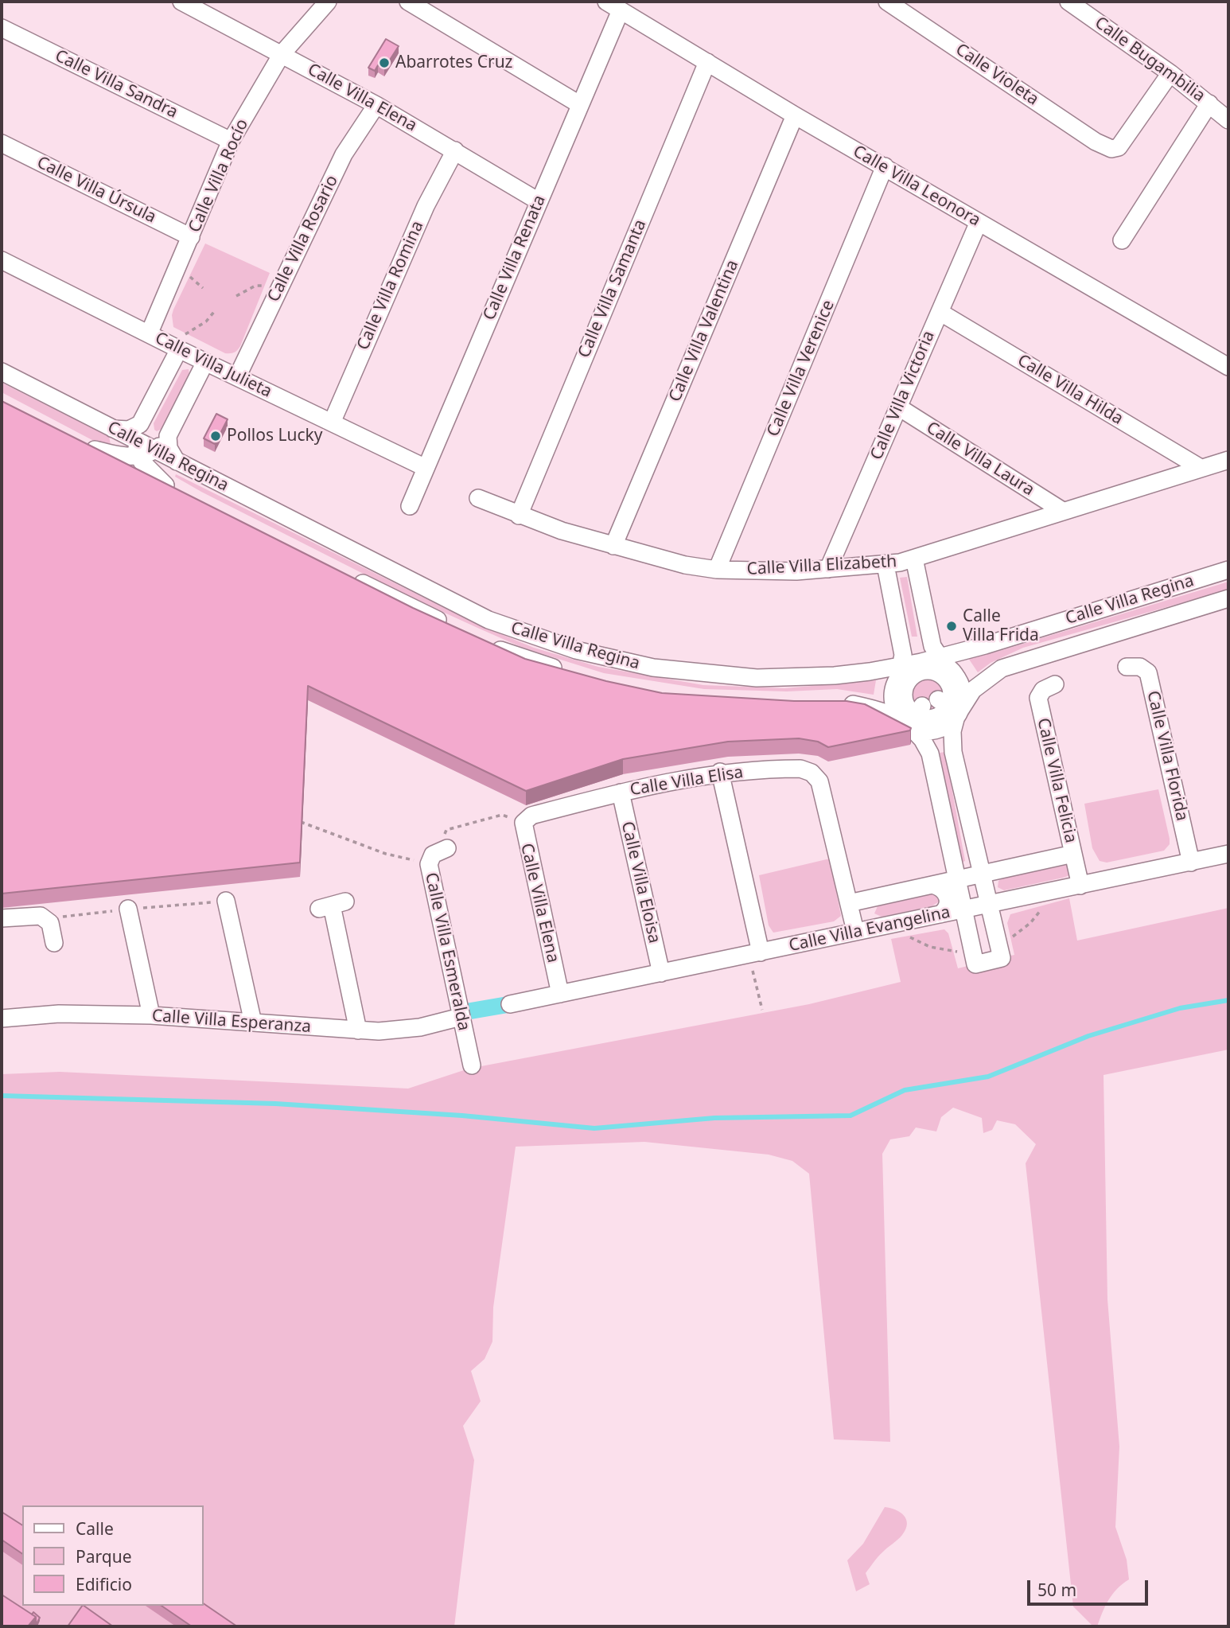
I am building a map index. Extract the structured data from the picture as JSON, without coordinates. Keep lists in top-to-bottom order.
{
  "streets": {
    "street": [
      "Calle Bugambilia",
      "Calle Violeta",
      "Calle Villa Sandra",
      "Calle Villa Elena",
      "Calle Villa Rocío",
      "Calle Villa Leonora",
      "Calle Villa Úrsula",
      "Calle Villa Rosario",
      "Calle Villa Renata",
      "Calle Villa Romina",
      "Calle Villa Samanta",
      "Calle Villa Valentina",
      "Calle Villa Julieta",
      "Calle Villa Verenice",
      "Calle Villa Hilda",
      "Calle Villa Victoria",
      "Calle Villa Regina",
      "Calle Villa Laura",
      "Calle Villa Elizabeth",
      "Calle Villa Florida",
      "Calle Villa Felicia",
      "Calle Villa Elisa",
      "Calle Villa Eloisa",
      "Calle Villa Evangelina",
      "Calle Villa Esmeralda",
      "Calle Villa Esperanza"
    ]
  },
  "crossings": [
    ["Calle Bugambilia", "Calle Violeta"],
    ["Calle Villa Sandra", "Calle Villa Rocío"],
    ["Calle Villa Elena", "Calle Villa Rocío"],
    ["Calle Villa Elena", "Calle Villa Rosario"],
    ["Calle Villa Elena", "Calle Villa Renata"],
    ["Calle Villa Elena", "Calle Villa Romina"],
    ["Calle Villa Elena", "Calle Villa Elisa"],
    ["Calle Villa Elena", "Calle Villa Evangelina"],
    ["Calle Villa Rocío", "Calle Villa Úrsula"],
    ["Calle Villa Rocío", "Calle Villa Julieta"],
    ["Calle Villa Leonora", "Calle Villa Renata"],
    ["Calle Villa Leonora", "Calle Villa Samanta"],
    ["Calle Villa Leonora", "Calle Villa Valentina"],
    ["Calle Villa Leonora", "Calle Villa Verenice"],
    ["Calle Villa Leonora", "Calle Villa Victoria"],
    ["Calle Villa Rosario", "Calle Villa Julieta"],
    ["Calle Villa Renata", "Calle Villa Julieta"],
    ["Calle Villa Romina", "Calle Villa Julieta"],
    ["Calle Villa Samanta", "Calle Villa Elizabeth"],
    ["Calle Villa Valentina", "Calle Villa Elizabeth"],
    ["Calle Villa Verenice", "Calle Villa Elizabeth"],
    ["Calle Villa Hilda", "Calle Villa Victoria"],
    ["Calle Villa Hilda", "Calle Villa Elizabeth"],
    ["Calle Villa Victoria", "Calle Villa Laura"],
    ["Calle Villa Victoria", "Calle Villa Elizabeth"],
    ["Calle Villa Laura", "Calle Villa Elizabeth"],
    ["Calle Villa Florida", "Calle Villa Evangelina"],
    ["Calle Villa Felicia", "Calle Villa Evangelina"],
    ["Calle Villa Elisa", "Calle Villa Eloisa"],
    ["Calle Villa Elisa", "Calle Villa Evangelina"],
    ["Calle Villa Eloisa", "Calle Villa Evangelina"],
    ["Calle Villa Esmeralda", "Calle Villa Esperanza"]
  ],
  "places": ["Abarrotes Cruz", "Pollos Lucky", "Calle Villa Frida"],
  "legend": ["Calle", "Parque", "Edificio"],
  "scale_bar": "50 m"
}
